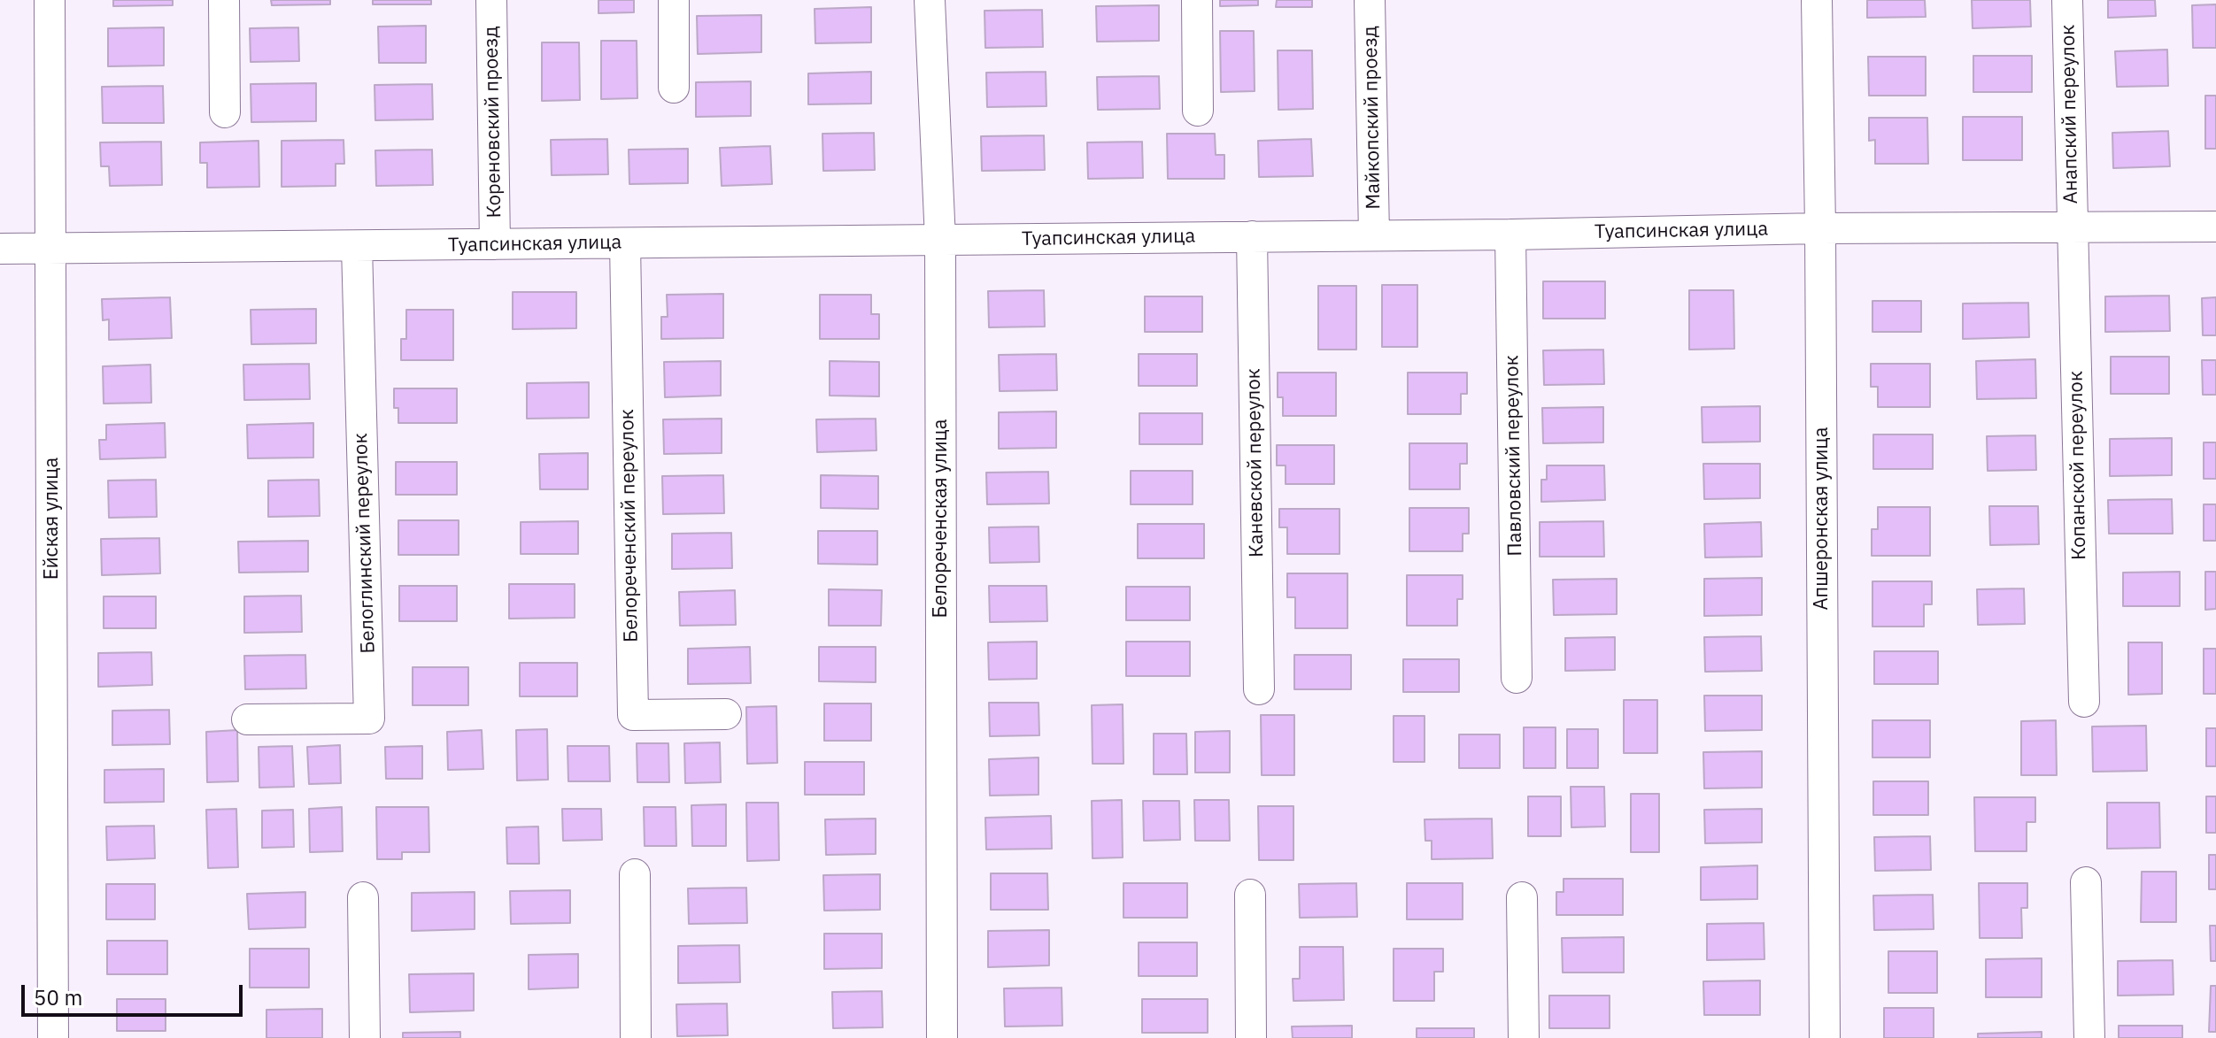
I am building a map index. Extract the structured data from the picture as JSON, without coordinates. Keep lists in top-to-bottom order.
{
  "streets": {
    "street": [
      "Анапский переулок",
      "Майкопский проезд",
      "Кореновский проезд",
      "Туапсинская улица",
      "Павловский переулок",
      "Каневской переулок",
      "Копанской переулок",
      "Ейская улица",
      "Белореченская улица",
      "Апшеронская улица",
      "Белореченский переулок",
      "Белоглинский переулок"
    ]
  },
  "crossings": [
    ["Анапский переулок", "Туапсинская улица"],
    ["Анапский переулок", "Копанской переулок"],
    ["Майкопский проезд", "Туапсинская улица"],
    ["Кореновский проезд", "Туапсинская улица"],
    ["Туапсинская улица", "Павловский переулок"],
    ["Туапсинская улица", "Каневской переулок"],
    ["Туапсинская улица", "Копанской переулок"],
    ["Туапсинская улица", "Ейская улица"],
    ["Туапсинская улица", "Белореченская улица"],
    ["Туапсинская улица", "Апшеронская улица"],
    ["Туапсинская улица", "Белореченский переулок"],
    ["Туапсинская улица", "Белоглинский переулок"]
  ],
  "scale_bar": "50 m"
}
